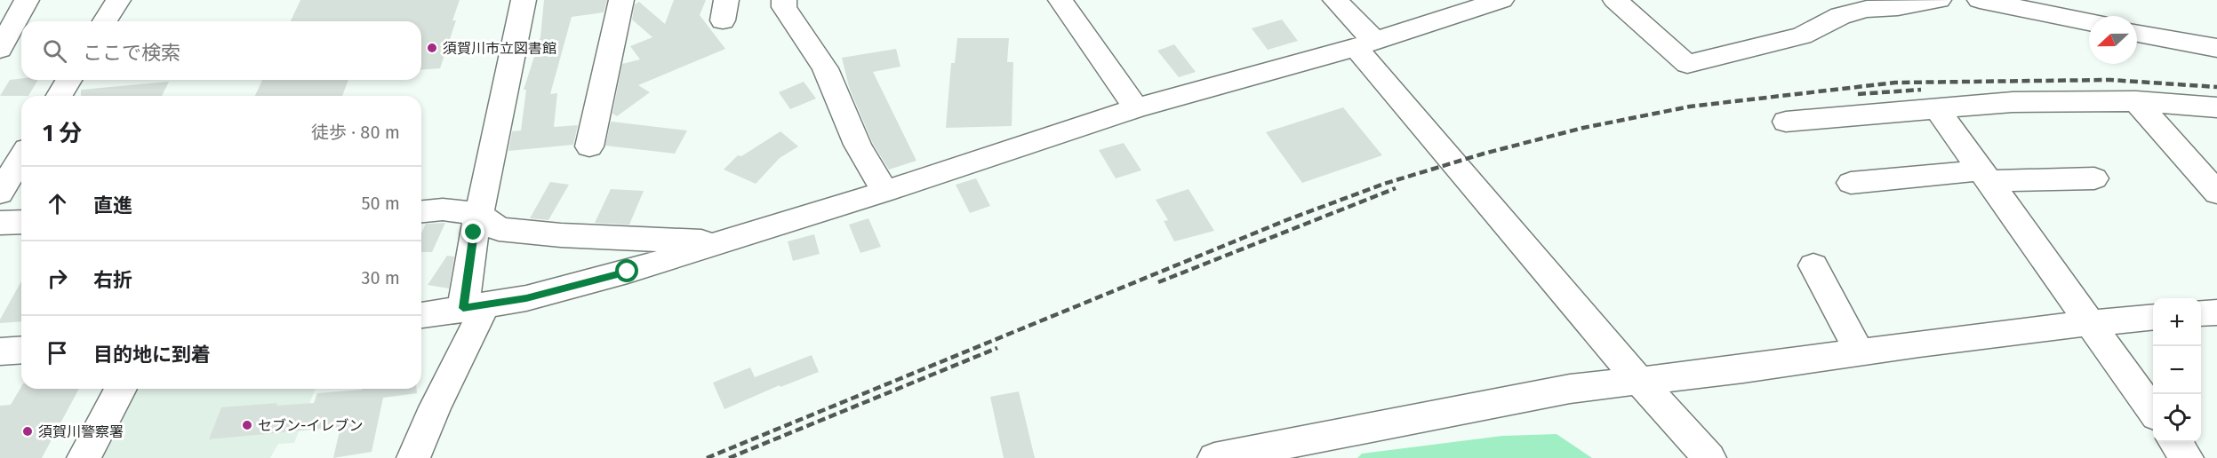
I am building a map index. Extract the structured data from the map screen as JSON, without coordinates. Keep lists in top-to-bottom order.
{
  "places": ["須賀川市立図書館", "セブン-イレブン", "須賀川警察署"],
  "north": "left",
  "page": {
    "search": "ここで検索",
    "heading": ["1 分", "徒歩 · 80 m"],
    "list": [
      ["直進", "50 m"],
      ["右折", "30 m"],
      "目的地に到着"
    ],
    "map_buttons": ["+", "−"]
  }
}
